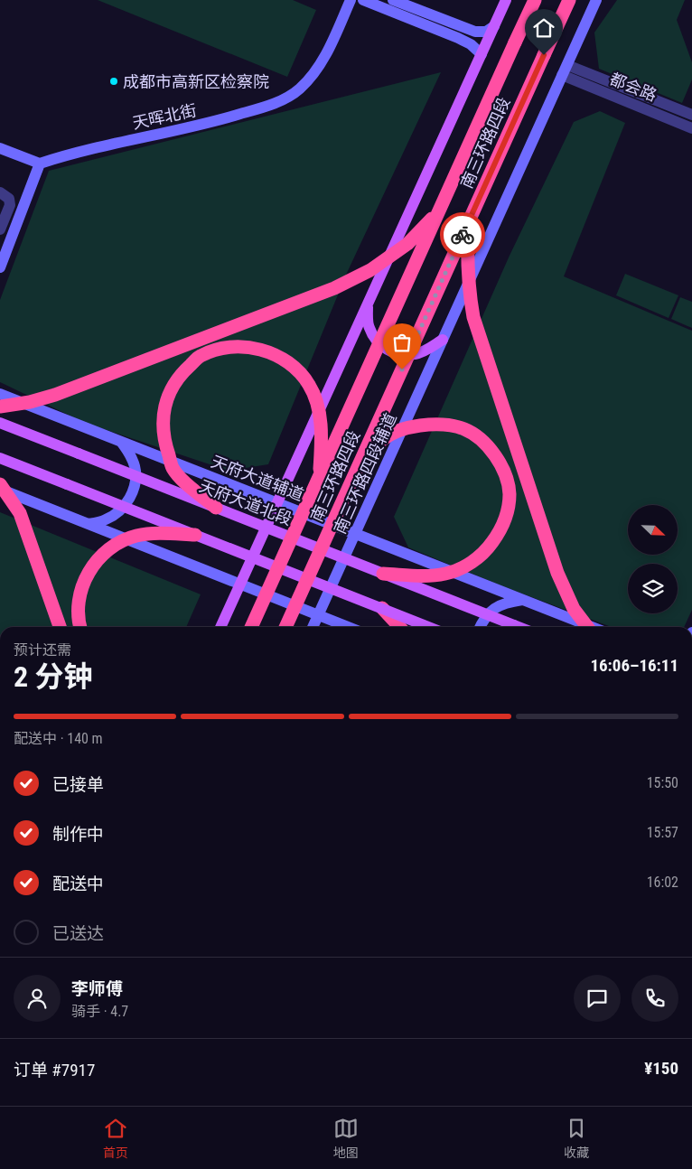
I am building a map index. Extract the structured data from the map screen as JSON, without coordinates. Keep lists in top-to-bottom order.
{
  "streets": {
    "highway": ["南三环路四段"],
    "main road": ["天府大道北段"],
    "street": [
      "都会路",
      "天晖北街",
      "南三环路四段辅道",
      "天府大道辅道"
    ]
  },
  "crossings": [
    ["都会路", "南三环路四段辅道"],
    ["南三环路四段辅道", "天府大道辅道"]
  ],
  "places": ["成都市高新区检察院"],
  "north": "bottom right",
  "page": {
    "heading": ["2 分钟", "预计还需", "16:06–16:11"],
    "panel": [
      "李师傅",
      "骑手 · 4.7",
      "订单 #7917",
      "¥150"
    ],
    "bar": "配送中 · 140 m",
    "list": [
      ["已接单", "15:50"],
      ["制作中", "15:57"],
      ["配送中", "16:02"],
      "已送达"
    ],
    "tabs": ["首页", "地图", "收藏"]
  }
}
